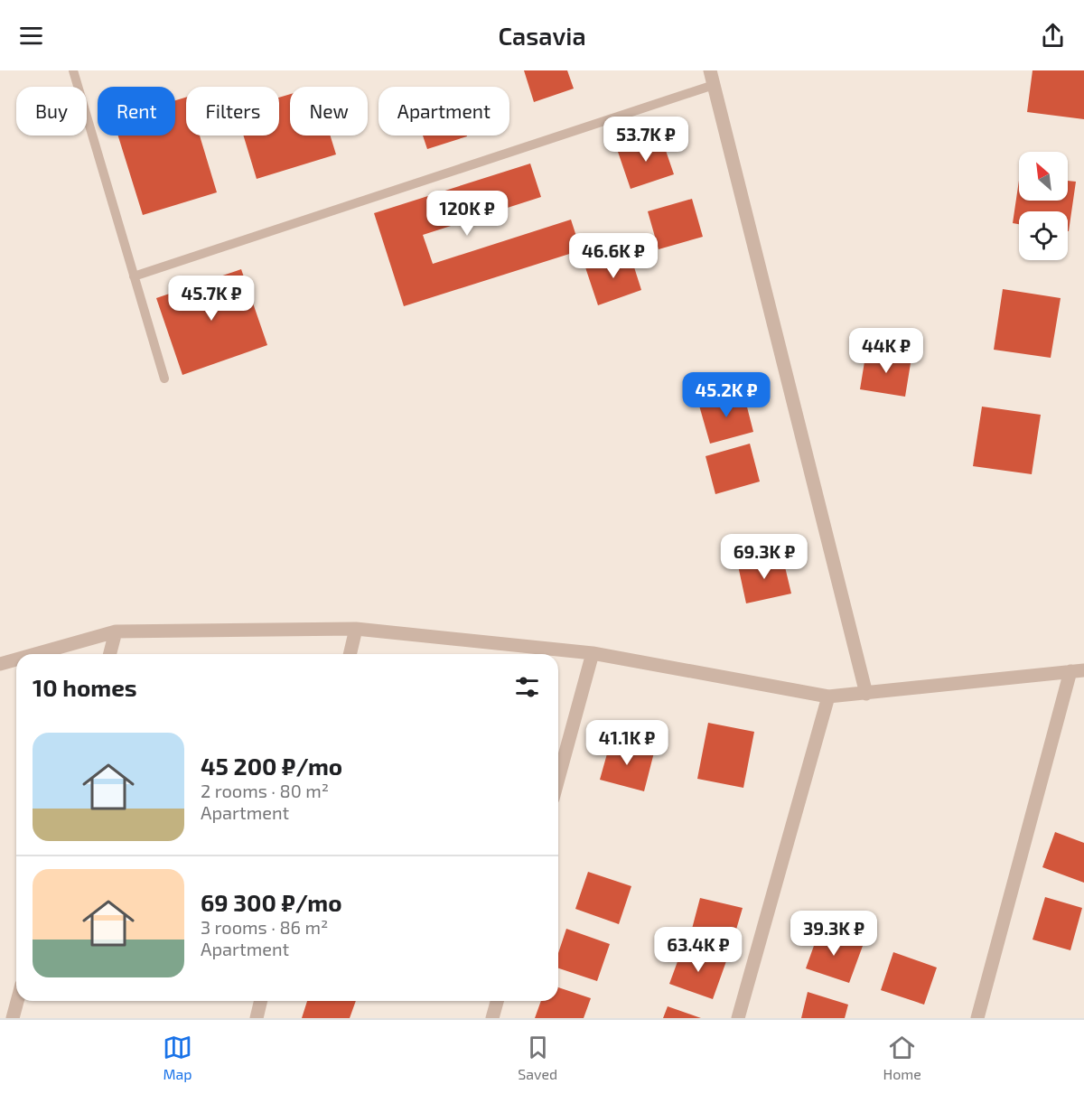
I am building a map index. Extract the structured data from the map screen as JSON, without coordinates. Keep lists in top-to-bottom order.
{
  "north": "top left",
  "page": {
    "header": "Casavia",
    "chip": [
      "Buy",
      "Rent",
      "Filters",
      "New",
      "Apartment"
    ],
    "price": [
      "53.7K ₽",
      "120K ₽",
      "46.6K ₽",
      "45.7K ₽",
      "44K ₽",
      "45.2K ₽",
      "69.3K ₽",
      "41.1K ₽",
      "39.3K ₽",
      "63.4K ₽"
    ],
    "heading": "10 homes",
    "list": [
      {
        "name": "45 200 ₽/mo",
        "note": "2 rooms · 80 m² · Apartment"
      },
      {
        "name": "69 300 ₽/mo",
        "note": "3 rooms · 86 m² · Apartment"
      }
    ],
    "tabs": ["Map", "Saved", "Home"]
  }
}
